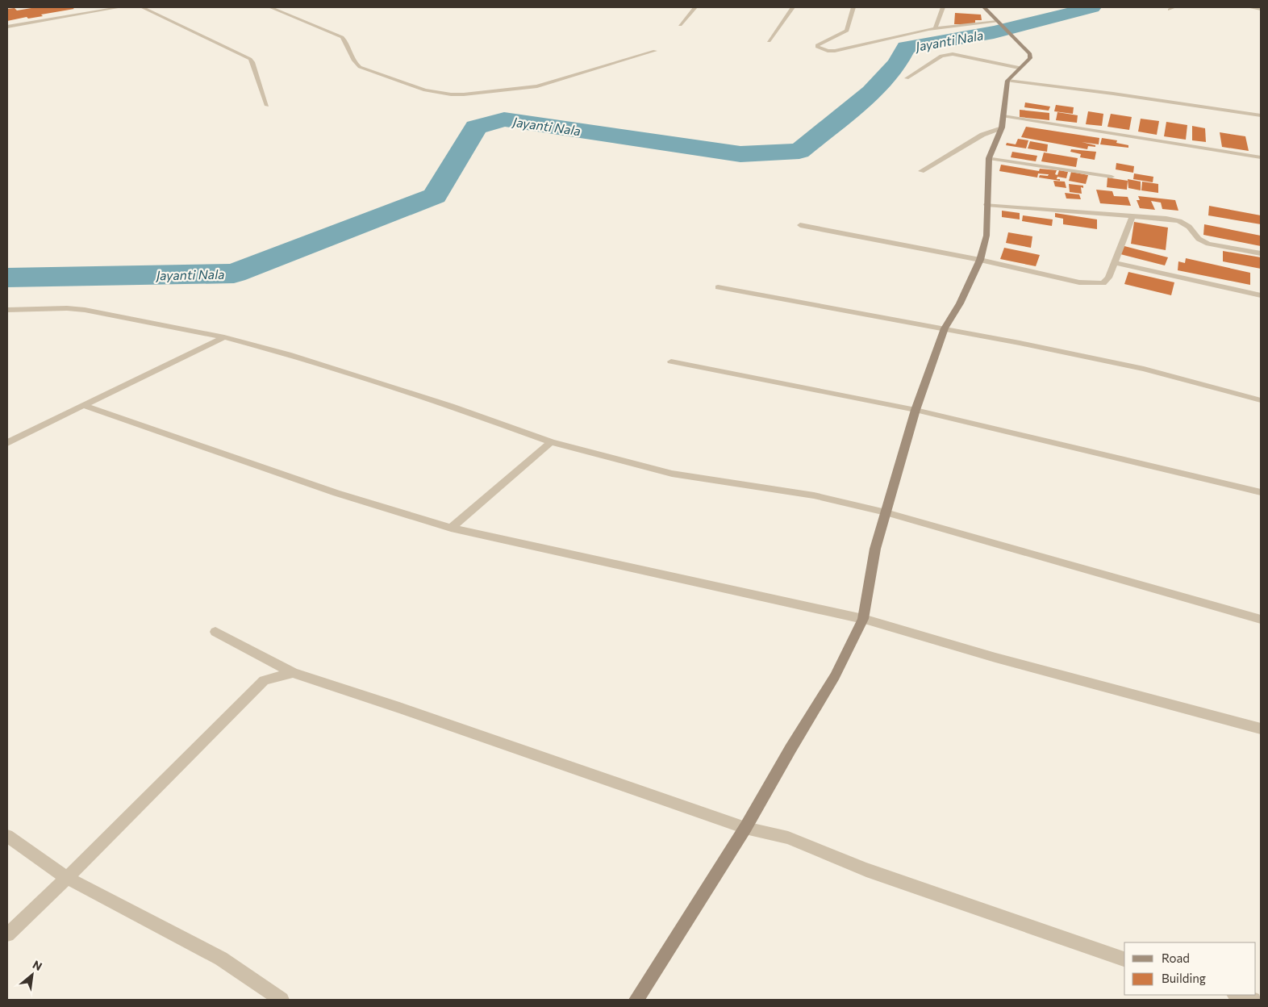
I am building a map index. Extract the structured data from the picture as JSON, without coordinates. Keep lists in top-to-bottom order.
{
  "water": ["Jayanti Nala"],
  "legend": ["Road", "Building"],
  "north": "top right"
}
